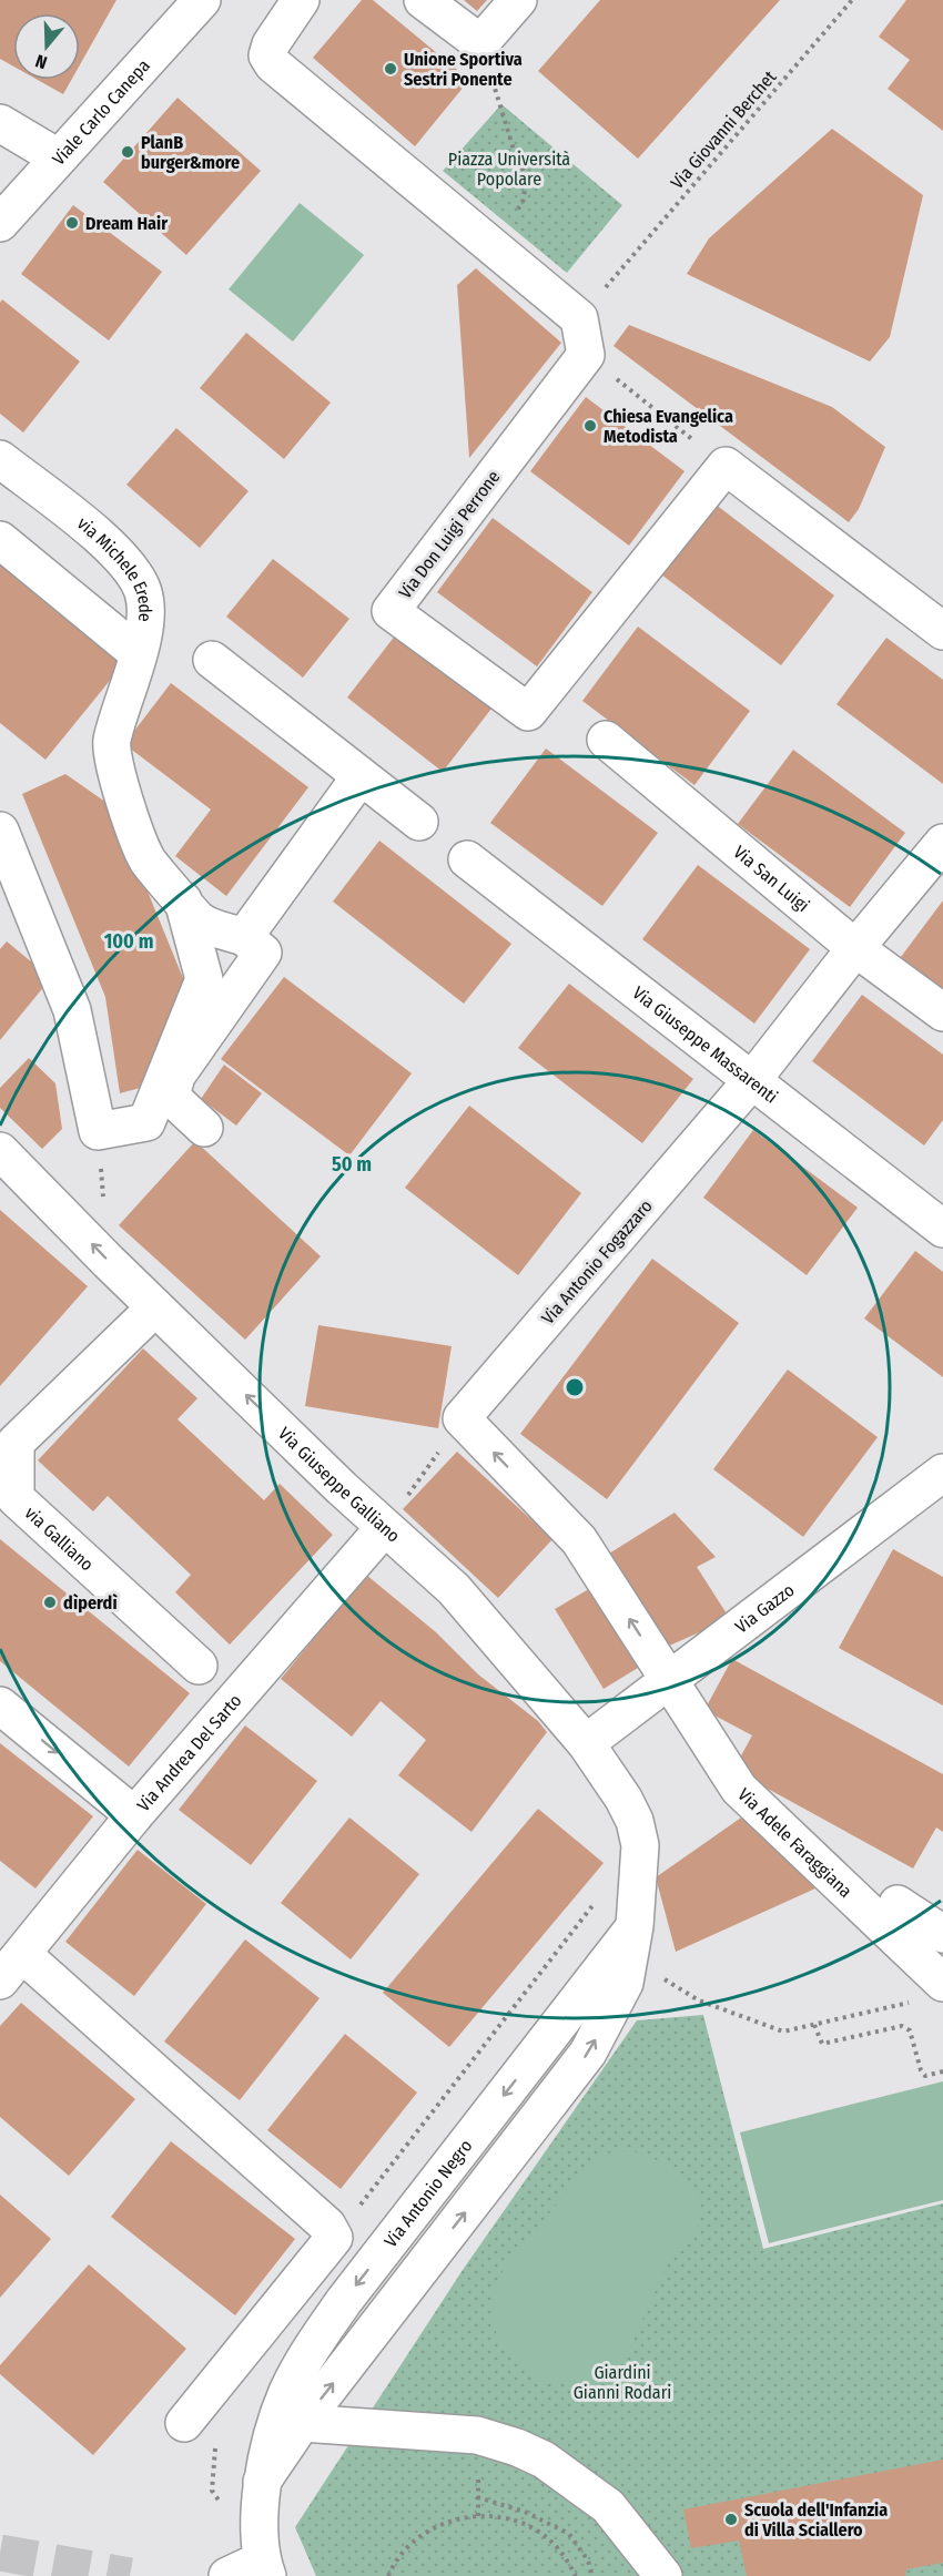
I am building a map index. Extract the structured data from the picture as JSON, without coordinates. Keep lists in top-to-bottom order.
{
  "streets": {
    "street": [
      "Viale Carlo Canepa",
      "Via Don Luigi Perrone",
      "via Michele Erede",
      "Via San Luigi",
      "Via Giuseppe Massarenti",
      "Via Antonio Fogazzaro",
      "Via Giuseppe Galliano",
      "via Galliano",
      "Via Gazzo",
      "Via Andrea Del Sarto",
      "Via Adele Faraggiana",
      "Via Antonio Negro"
    ],
    "path": ["Via Giovanni Berchet"]
  },
  "crossings": [
    ["Via San Luigi", "Via Antonio Fogazzaro"],
    ["Via Giuseppe Massarenti", "Via Antonio Fogazzaro"],
    ["Via Giuseppe Galliano", "via Galliano"],
    ["Via Giuseppe Galliano", "Via Gazzo"],
    ["Via Giuseppe Galliano", "Via Andrea Del Sarto"],
    ["Via Giuseppe Galliano", "Via Antonio Negro"],
    ["Via Gazzo", "Via Adele Faraggiana"]
  ],
  "one_way": ["Via Giuseppe Galliano"],
  "parks": ["Piazza Università Popolare", "Giardini Gianni Rodari"],
  "places": [
    "Unione Sportiva Sestri Ponente",
    "PlanB burger&more",
    "Dream Hair",
    "Chiesa Evangelica Metodista",
    "dìperdì",
    "Scuola dell'Infanzia di Villa Sciallero"
  ],
  "north": "bottom",
  "rings": ["100 m", "50 m"]
}
